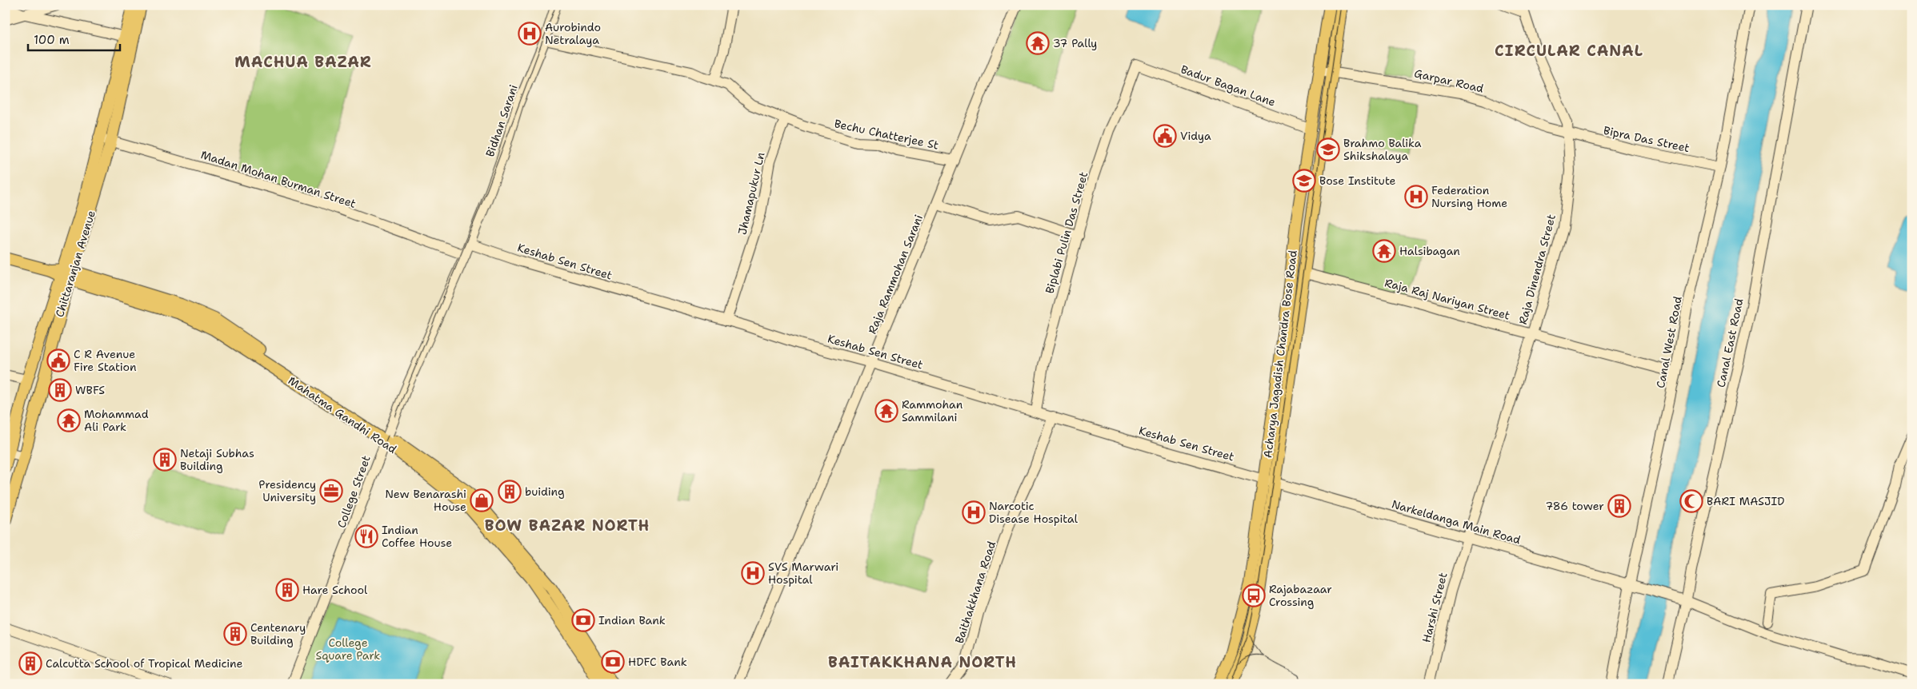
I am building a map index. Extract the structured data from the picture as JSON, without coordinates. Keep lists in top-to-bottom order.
{
  "streets": {
    "main road": [
      "Garpar Road",
      "Badur Bagan Lane",
      "Bidhan Sarani",
      "Bechu Chatterjee St",
      "Bipra Das Street",
      "Madan Mohan Burman Street",
      "Jhamapukur Ln",
      "Biplabi Pulin Das Street",
      "Keshab Sen Street",
      "Chittaranjan Avenue",
      "Raja Dinendra Street",
      "Raja Rammohan Sarani",
      "Raja Raj Nariyan Street",
      "Canal West Road",
      "Canal East Road",
      "Acharya Jagadish Chandra Bose Road",
      "Mahatma Gandhi Road",
      "College Street",
      "Narkeldanga Main Road",
      "Baithakkhana Road",
      "Harshi Street"
    ]
  },
  "crossings": [
    ["Garpar Road", "Bipra Das Street"],
    ["Garpar Road", "Raja Dinendra Street"],
    ["Garpar Road", "Acharya Jagadish Chandra Bose Road"],
    ["Badur Bagan Lane", "Biplabi Pulin Das Street"],
    ["Badur Bagan Lane", "Acharya Jagadish Chandra Bose Road"],
    ["Bidhan Sarani", "Bechu Chatterjee St"],
    ["Bidhan Sarani", "Keshab Sen Street"],
    ["Bidhan Sarani", "College Street"],
    ["Bechu Chatterjee St", "Jhamapukur Ln"],
    ["Bechu Chatterjee St", "Raja Rammohan Sarani"],
    ["Bipra Das Street", "Raja Dinendra Street"],
    ["Bipra Das Street", "Canal West Road"],
    ["Madan Mohan Burman Street", "Chittaranjan Avenue"],
    ["Madan Mohan Burman Street", "College Street"],
    ["Jhamapukur Ln", "Keshab Sen Street"],
    ["Biplabi Pulin Das Street", "Keshab Sen Street"],
    ["Keshab Sen Street", "Raja Rammohan Sarani"],
    ["Keshab Sen Street", "Acharya Jagadish Chandra Bose Road"],
    ["Keshab Sen Street", "College Street"],
    ["Keshab Sen Street", "Narkeldanga Main Road"],
    ["Keshab Sen Street", "Baithakkhana Road"],
    ["Chittaranjan Avenue", "Mahatma Gandhi Road"],
    ["Raja Dinendra Street", "Raja Raj Nariyan Street"],
    ["Raja Dinendra Street", "Narkeldanga Main Road"],
    ["Raja Dinendra Street", "Harshi Street"],
    ["Raja Raj Nariyan Street", "Canal West Road"],
    ["Canal West Road", "Narkeldanga Main Road"],
    ["Canal East Road", "Narkeldanga Main Road"],
    ["Mahatma Gandhi Road", "College Street"],
    ["Narkeldanga Main Road", "Harshi Street"]
  ],
  "districts": [
    "CIRCULAR CANAL",
    "MACHUA BAZAR",
    "BOW BAZAR NORTH",
    "BAITAKKHANA NORTH"
  ],
  "parks": ["College Square Park"],
  "places": {
    "hospital": [
      "Aurobindo Netralaya",
      "Federation Nursing Home",
      "Narcotic Disease Hospital",
      "SVS Marwari Hospital"
    ],
    "temple": [
      "37 Pally",
      "Halsibagan",
      "Rammohan Sammilani",
      "Mohammad Ali Park"
    ],
    "public building": ["Vidya", "C R Avenue Fire Station"],
    "school or university": ["Brahmo Balika Shikshalaya", "Bose Institute"],
    "building": [
      "WBFS",
      "Netaji Subhas Building",
      "buiding",
      "786 tower",
      "Hare School",
      "Centenary Building",
      "Calcutta School of Tropical Medicine"
    ],
    "office": ["Presidency University"],
    "shop": ["New Benarashi House"],
    "mosque": ["BARI MASJID"],
    "restaurant": ["Indian Coffee House"],
    "bus stop": ["Rajabazaar Crossing"],
    "bank": ["Indian Bank", "HDFC Bank"]
  },
  "scale_bar": "100 m"
}
